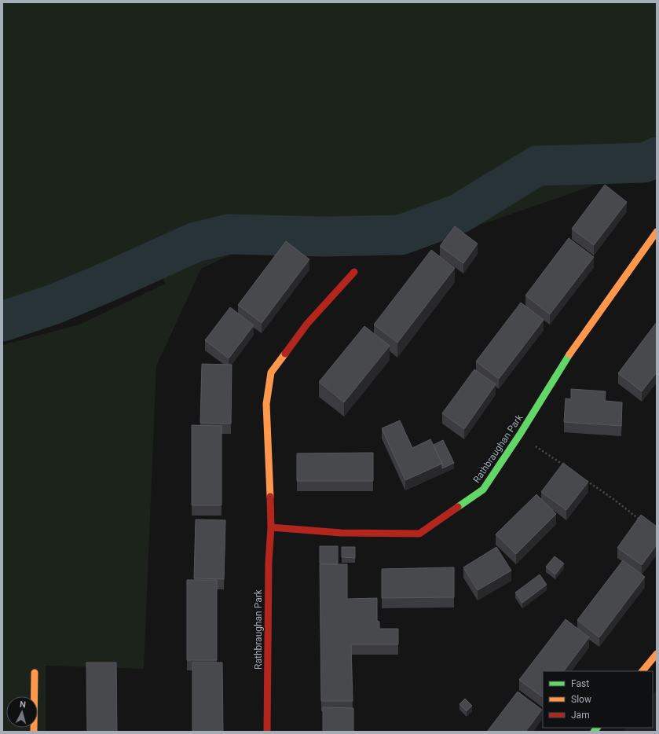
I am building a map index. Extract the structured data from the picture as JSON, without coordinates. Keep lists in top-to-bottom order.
{
  "streets": {
    "street": ["Rathbraughan Park"]
  },
  "legend": ["Fast", "Slow", "Jam"],
  "north": "top"
}
